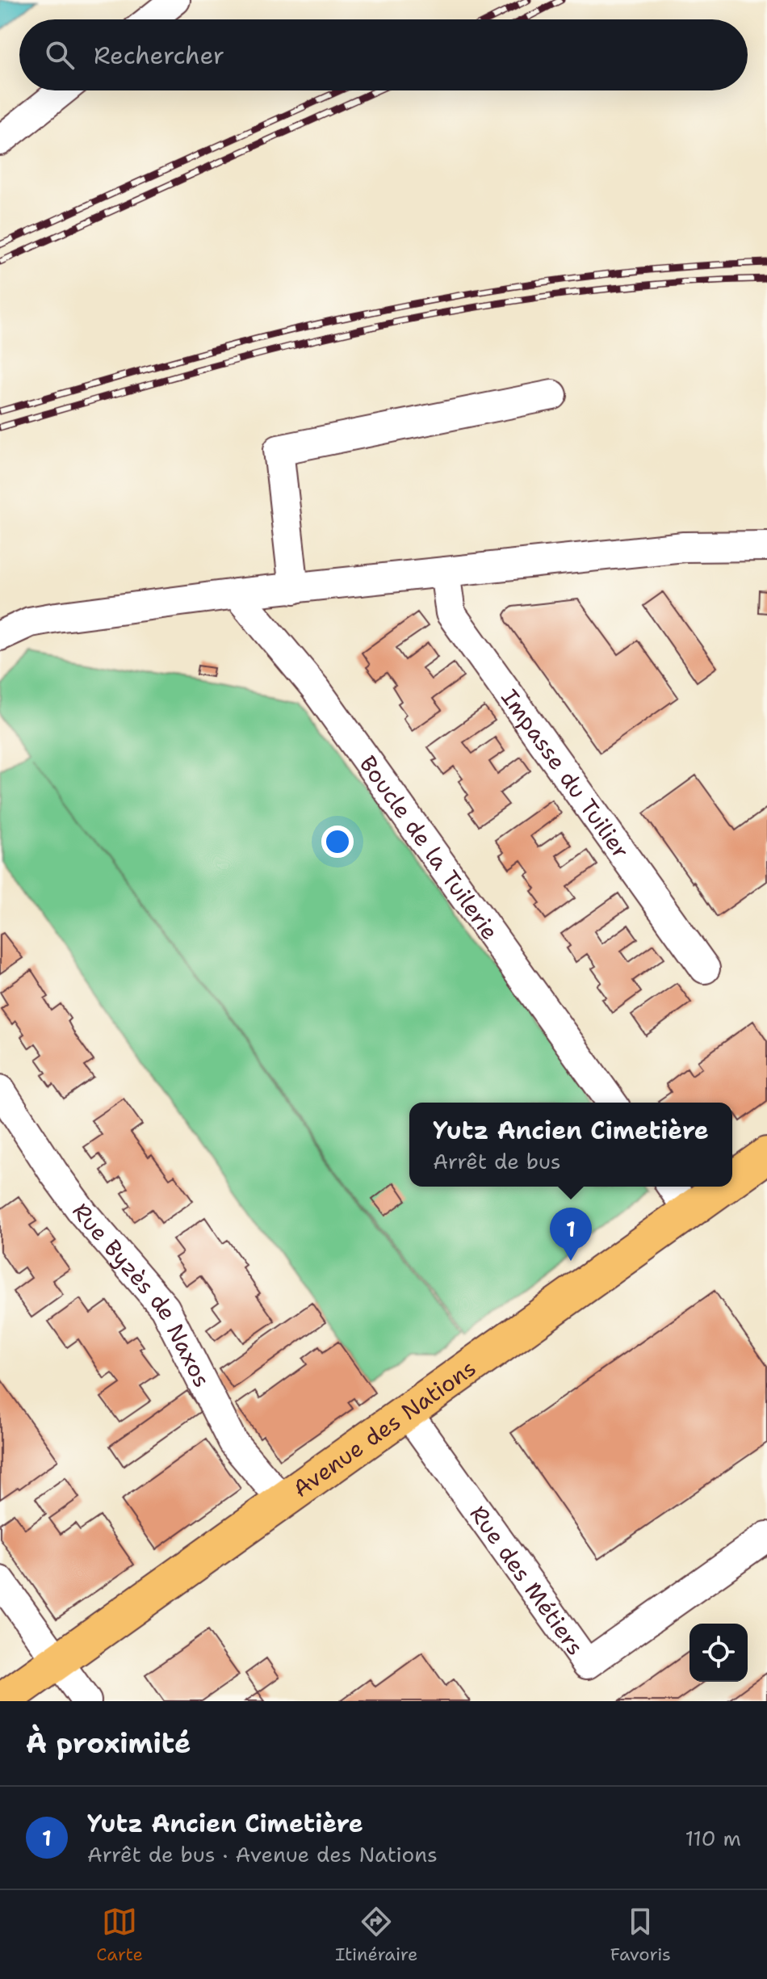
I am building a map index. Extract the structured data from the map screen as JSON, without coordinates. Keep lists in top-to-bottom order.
{
  "streets": {
    "main road": ["Avenue des Nations"],
    "street": [
      "Impasse du Tuilier",
      "Boucle de la Tuilerie",
      "Rue Byzès de Naxos",
      "Rue des Métiers"
    ]
  },
  "crossings": [
    ["Rue Byzès de Naxos", "Avenue des Nations"],
    ["Avenue des Nations", "Rue des Métiers"]
  ],
  "page": {
    "search": "Rechercher",
    "popup": ["Yutz Ancien Cimetière", "Arrêt de bus"],
    "pins": "1",
    "heading": "À proximité",
    "list": [
      {
        "mark": "1",
        "name": "Yutz Ancien Cimetière",
        "note": "Arrêt de bus · Avenue des Nations",
        "value": "110 m"
      }
    ],
    "nav": ["Carte", "Itinéraire", "Favoris"]
  }
}
